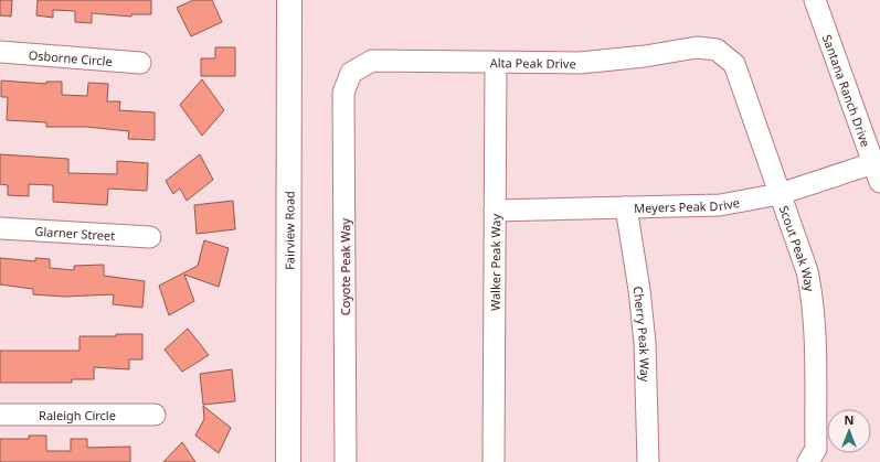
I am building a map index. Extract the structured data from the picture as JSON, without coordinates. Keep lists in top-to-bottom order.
{
  "streets": {
    "main road": ["Fairview Road"],
    "street": [
      "Osborne Circle",
      "Alta Peak Drive",
      "Santana Ranch Drive",
      "Meyers Peak Drive",
      "Glarner Street",
      "Scout Peak Way",
      "Walker Peak Way",
      "Coyote Peak Way",
      "Cherry Peak Way",
      "Raleigh Circle"
    ]
  },
  "crossings": [
    ["Alta Peak Drive", "Scout Peak Way"],
    ["Alta Peak Drive", "Walker Peak Way"],
    ["Alta Peak Drive", "Coyote Peak Way"],
    ["Santana Ranch Drive", "Meyers Peak Drive"],
    ["Meyers Peak Drive", "Scout Peak Way"],
    ["Meyers Peak Drive", "Walker Peak Way"],
    ["Meyers Peak Drive", "Cherry Peak Way"]
  ],
  "north": "top"
}
